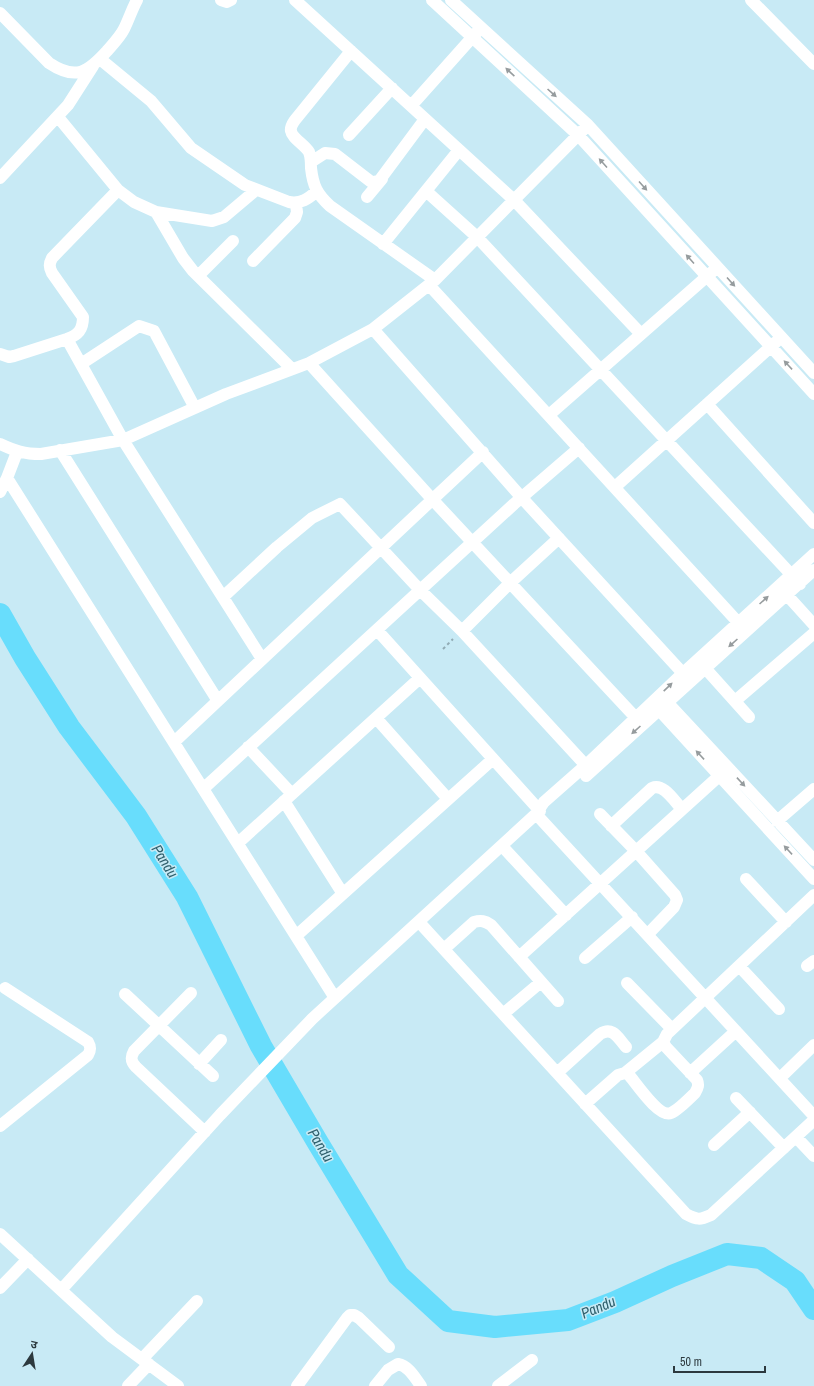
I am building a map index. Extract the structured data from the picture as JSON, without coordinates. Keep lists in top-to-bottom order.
{
  "water": ["Pandu"],
  "scale_bar": "50 m",
  "north": "top"
}
